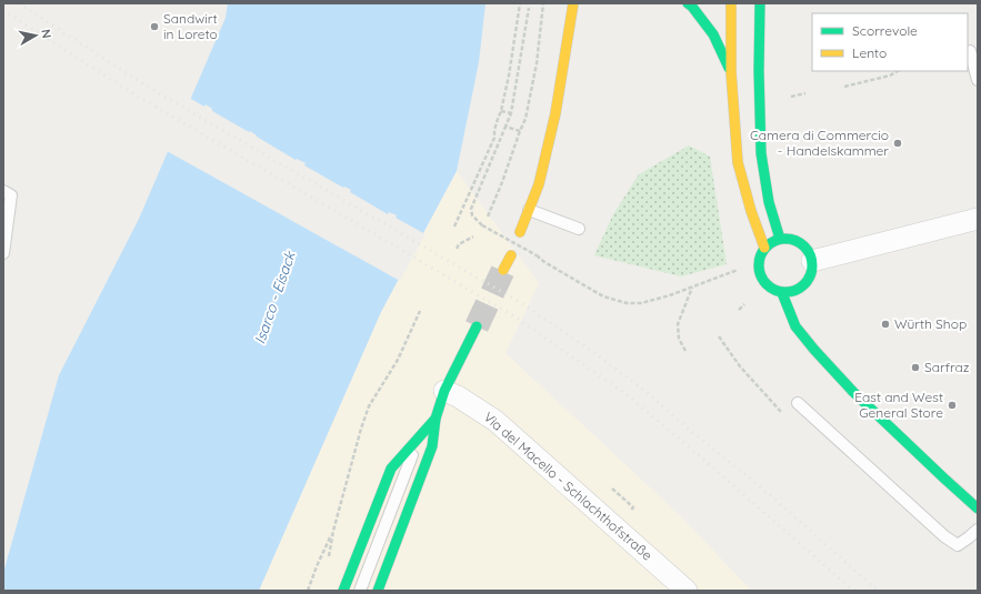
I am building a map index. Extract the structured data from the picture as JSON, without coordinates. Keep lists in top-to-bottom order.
{
  "streets": {
    "street": ["Via del Macello - Schlachthofstraße"]
  },
  "water": ["Isarco - Eisack"],
  "places": [
    "Sandwirt in Loreto",
    "Camera di Commercio - Handelskammer",
    "Würth Shop",
    "Sarfraz",
    "East and West General Store"
  ],
  "legend": ["Scorrevole", "Lento"],
  "north": "right"
}
